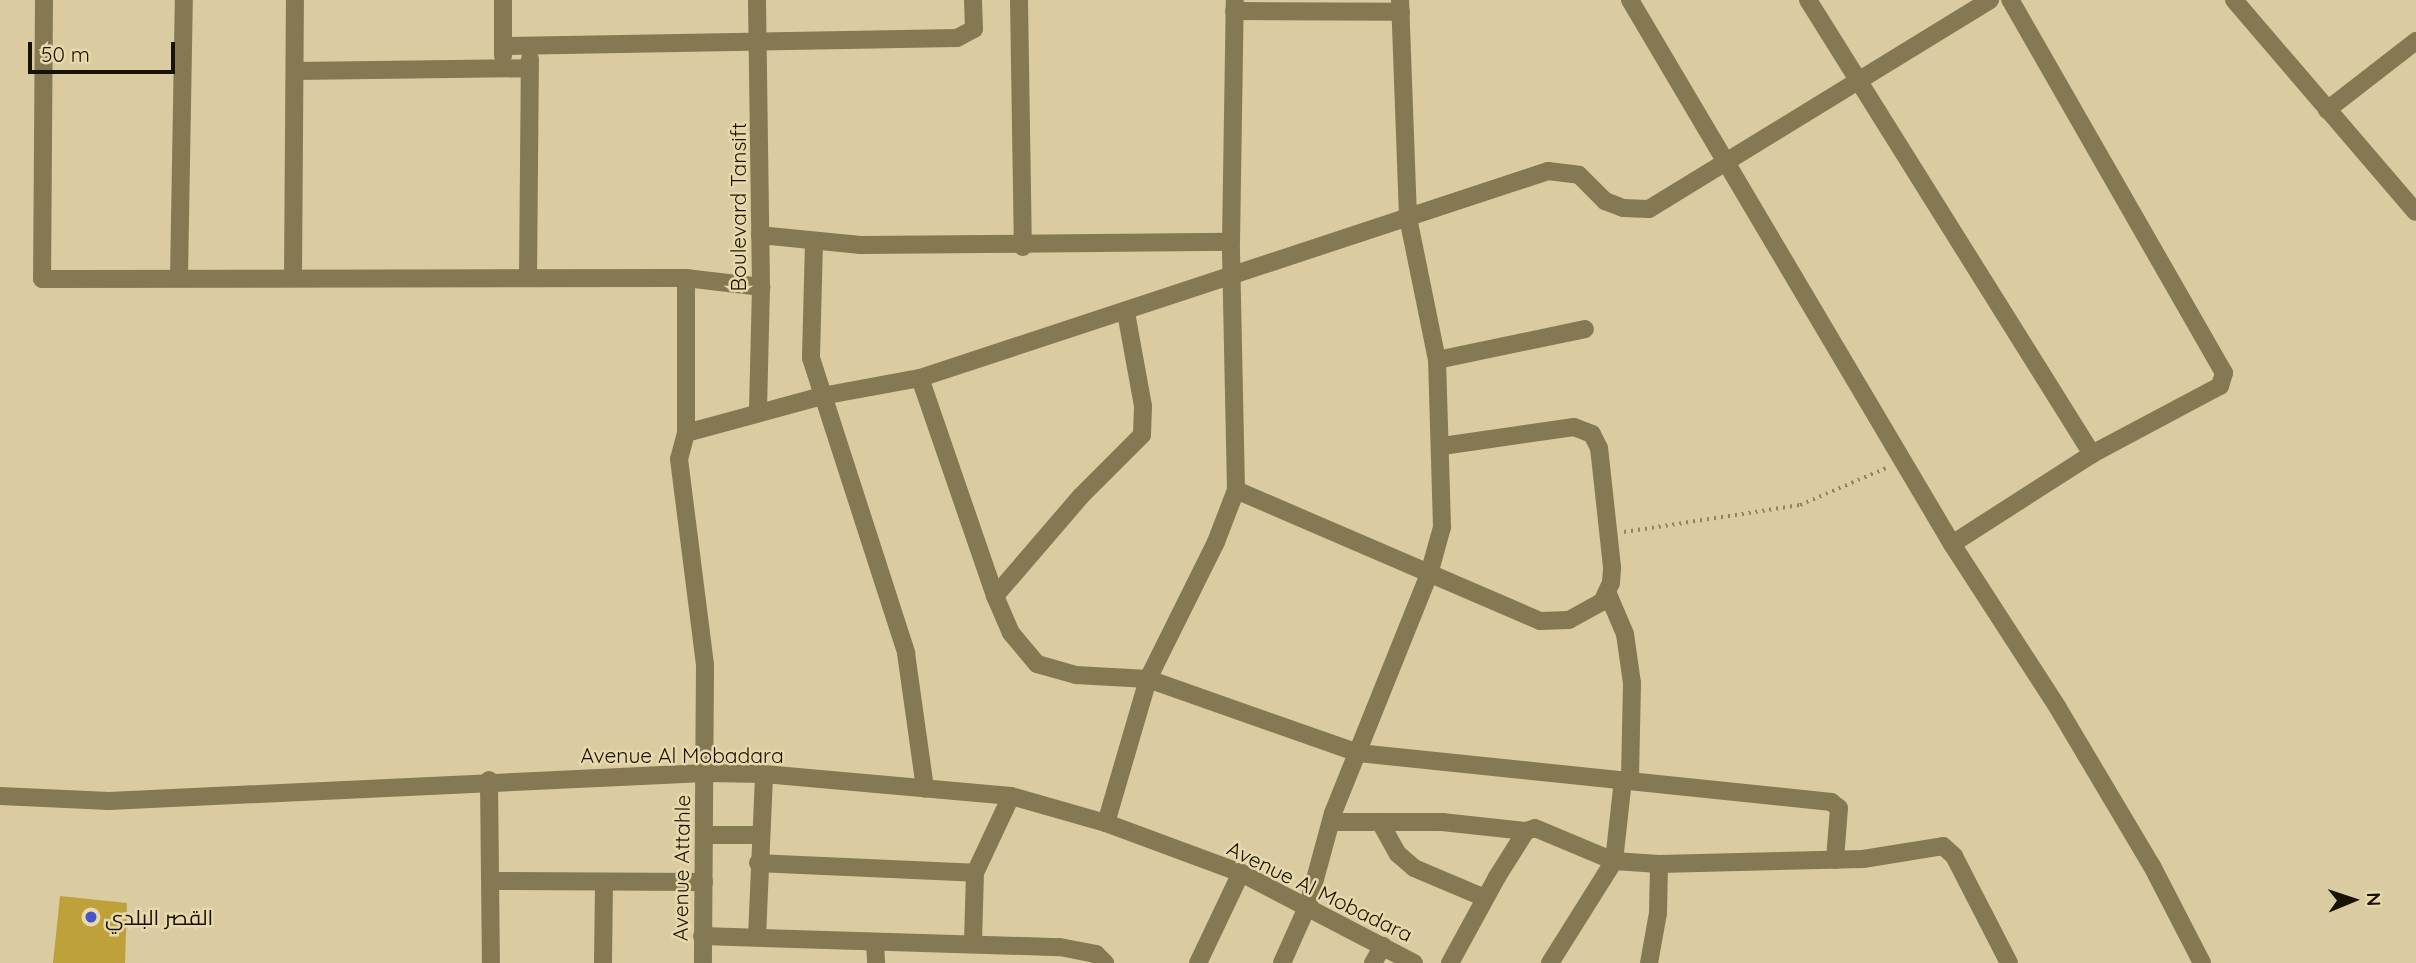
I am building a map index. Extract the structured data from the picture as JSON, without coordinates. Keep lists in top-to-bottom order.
{
  "streets": {
    "street": ["Boulevard Tansift", "Avenue Al Mobadara", "Avenue Attahle"]
  },
  "crossings": [
    ["Avenue Al Mobadara", "Avenue Attahle"]
  ],
  "places": ["القصر البلدي"],
  "scale_bar": "50 m",
  "north": "right"
}
